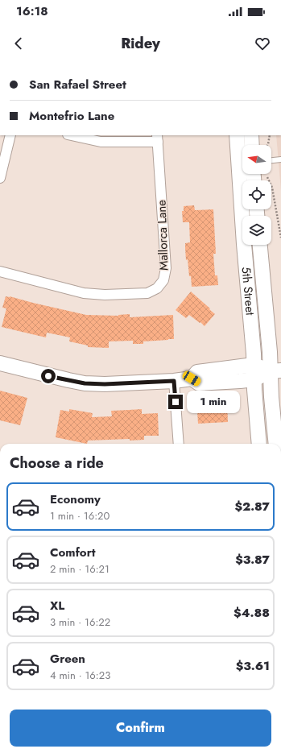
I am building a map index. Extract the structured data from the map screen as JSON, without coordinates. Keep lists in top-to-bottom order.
{
  "streets": {
    "main road": ["5th Street"],
    "street": ["Mallorca Lane"]
  },
  "north": "left",
  "page": {
    "status": "16:18",
    "header": "Ridey",
    "banner": ["San Rafael Street", "Montefrio Lane"],
    "bubble": "1 min",
    "heading": "Choose a ride",
    "list": [
      {
        "name": "Economy",
        "note": "1 min · 16:20",
        "value": "$2.87"
      },
      {
        "name": "Comfort",
        "note": "2 min · 16:21",
        "value": "$3.87"
      },
      {
        "name": "XL",
        "note": "3 min · 16:22",
        "value": "$4.88"
      },
      {
        "name": "Green",
        "note": "4 min · 16:23",
        "value": "$3.61"
      }
    ],
    "buttons": "Confirm"
  }
}
